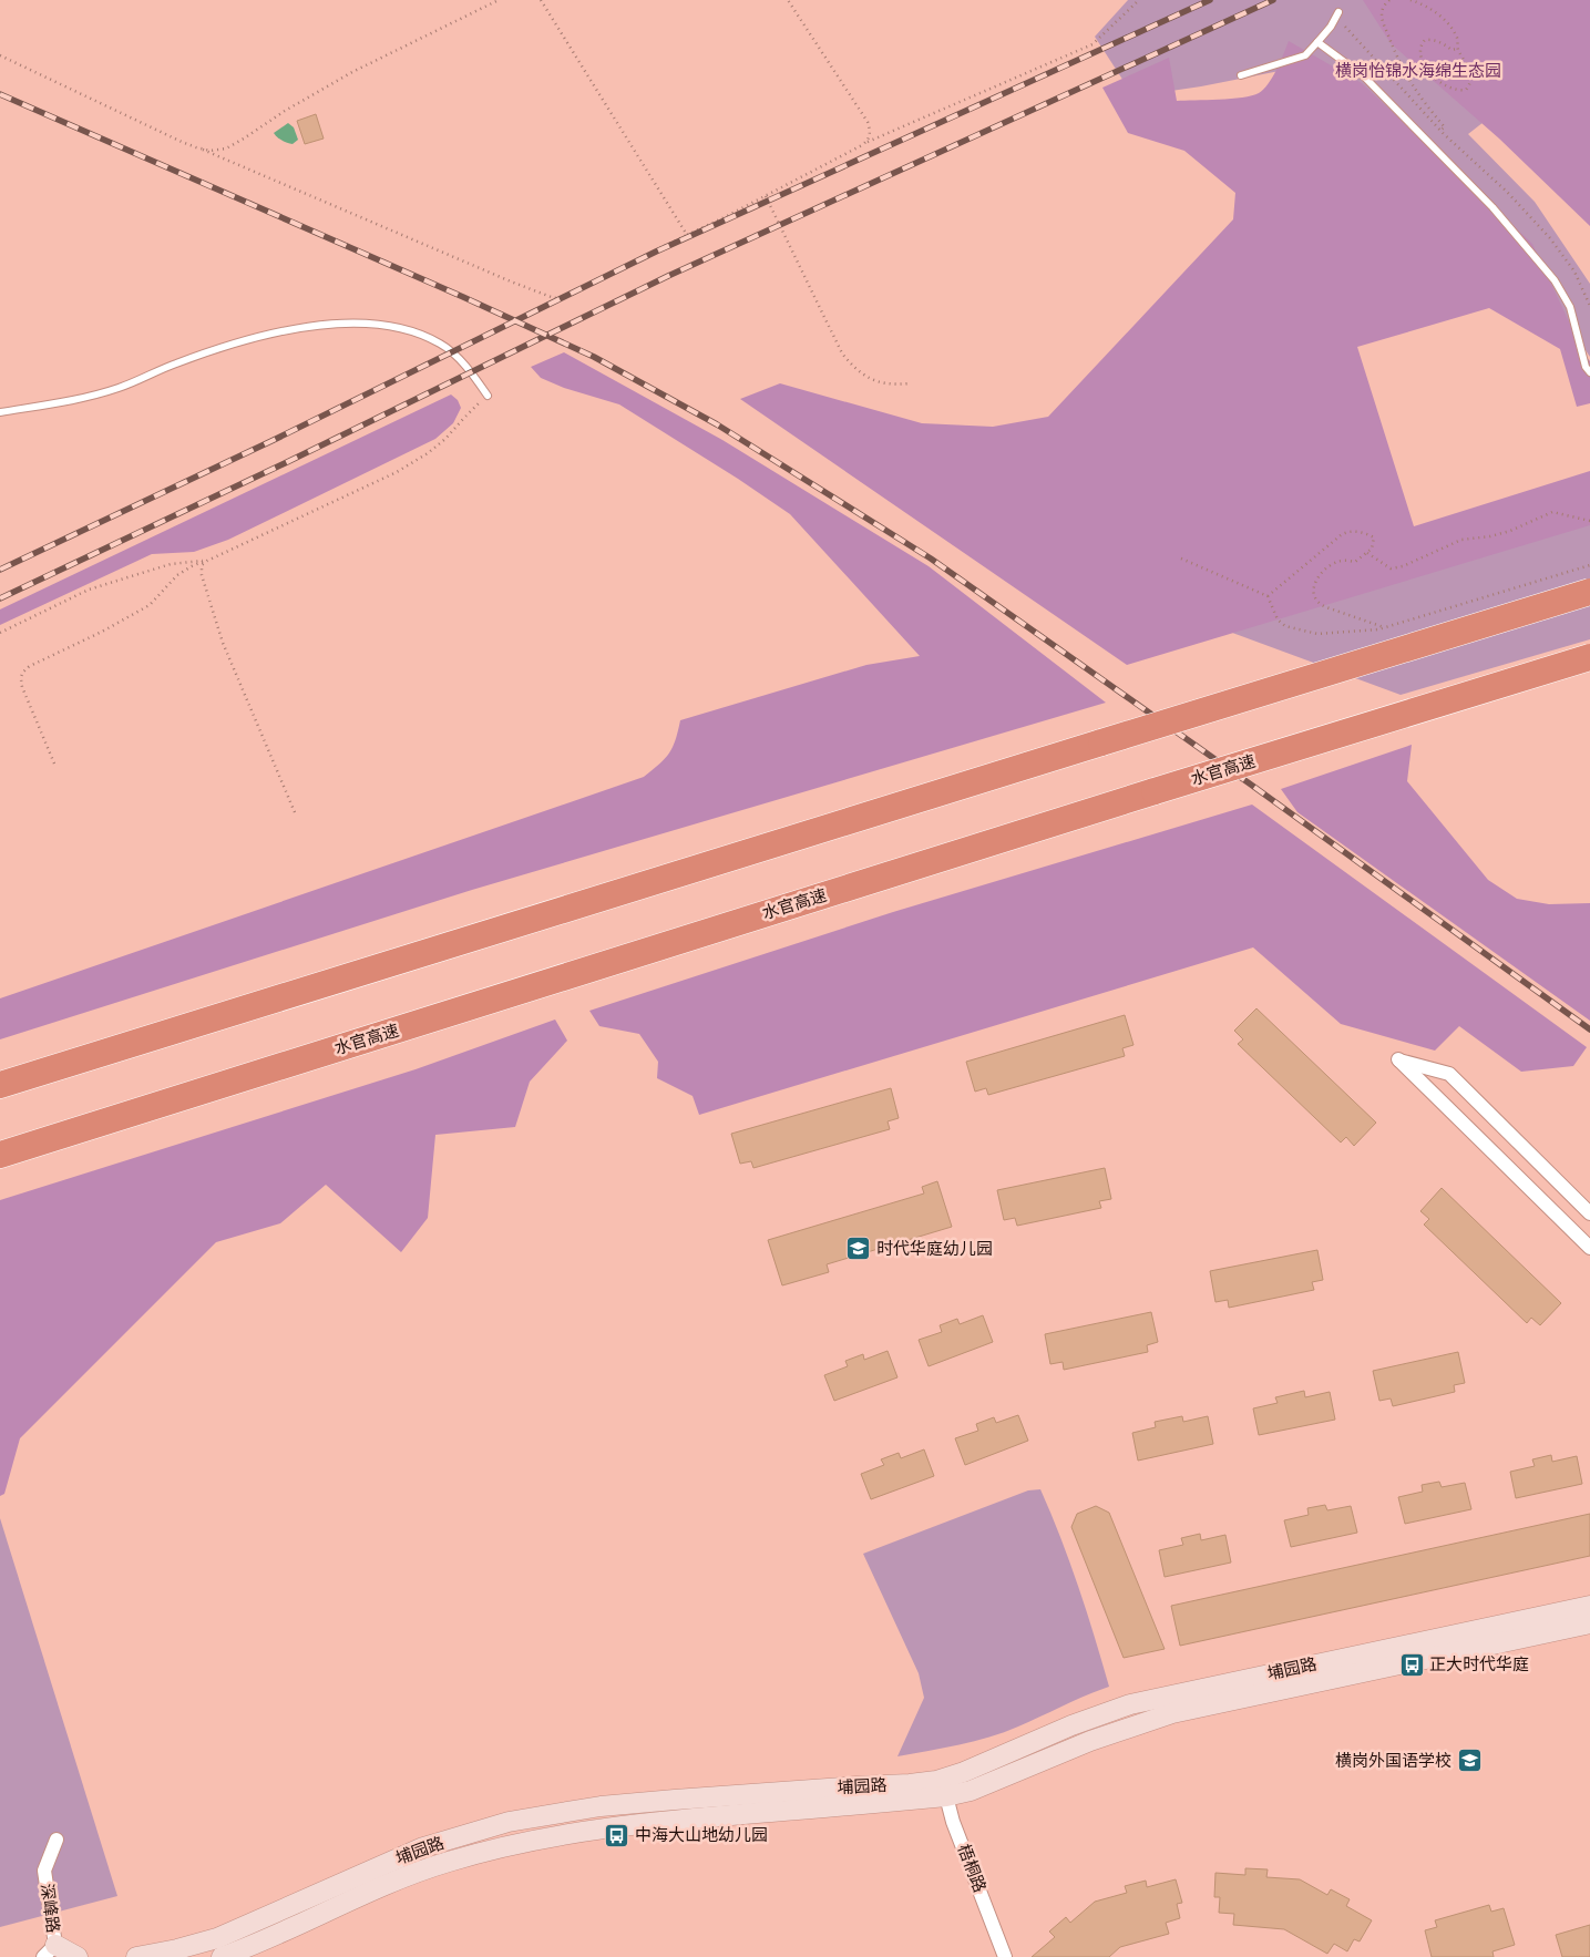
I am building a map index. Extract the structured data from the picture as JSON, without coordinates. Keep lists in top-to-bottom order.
{
  "streets": {
    "highway": ["水官高速"],
    "street": ["埔园路", "梧桐路", "深峰路"]
  },
  "crossings": [
    ["埔园路", "梧桐路"]
  ],
  "parks": ["横岗怡锦水海绵生态园"],
  "places": {
    "school or university": ["时代华庭幼儿园", "横岗外国语学校"],
    "bus stop": ["正大时代华庭", "中海大山地幼儿园"]
  }
}
